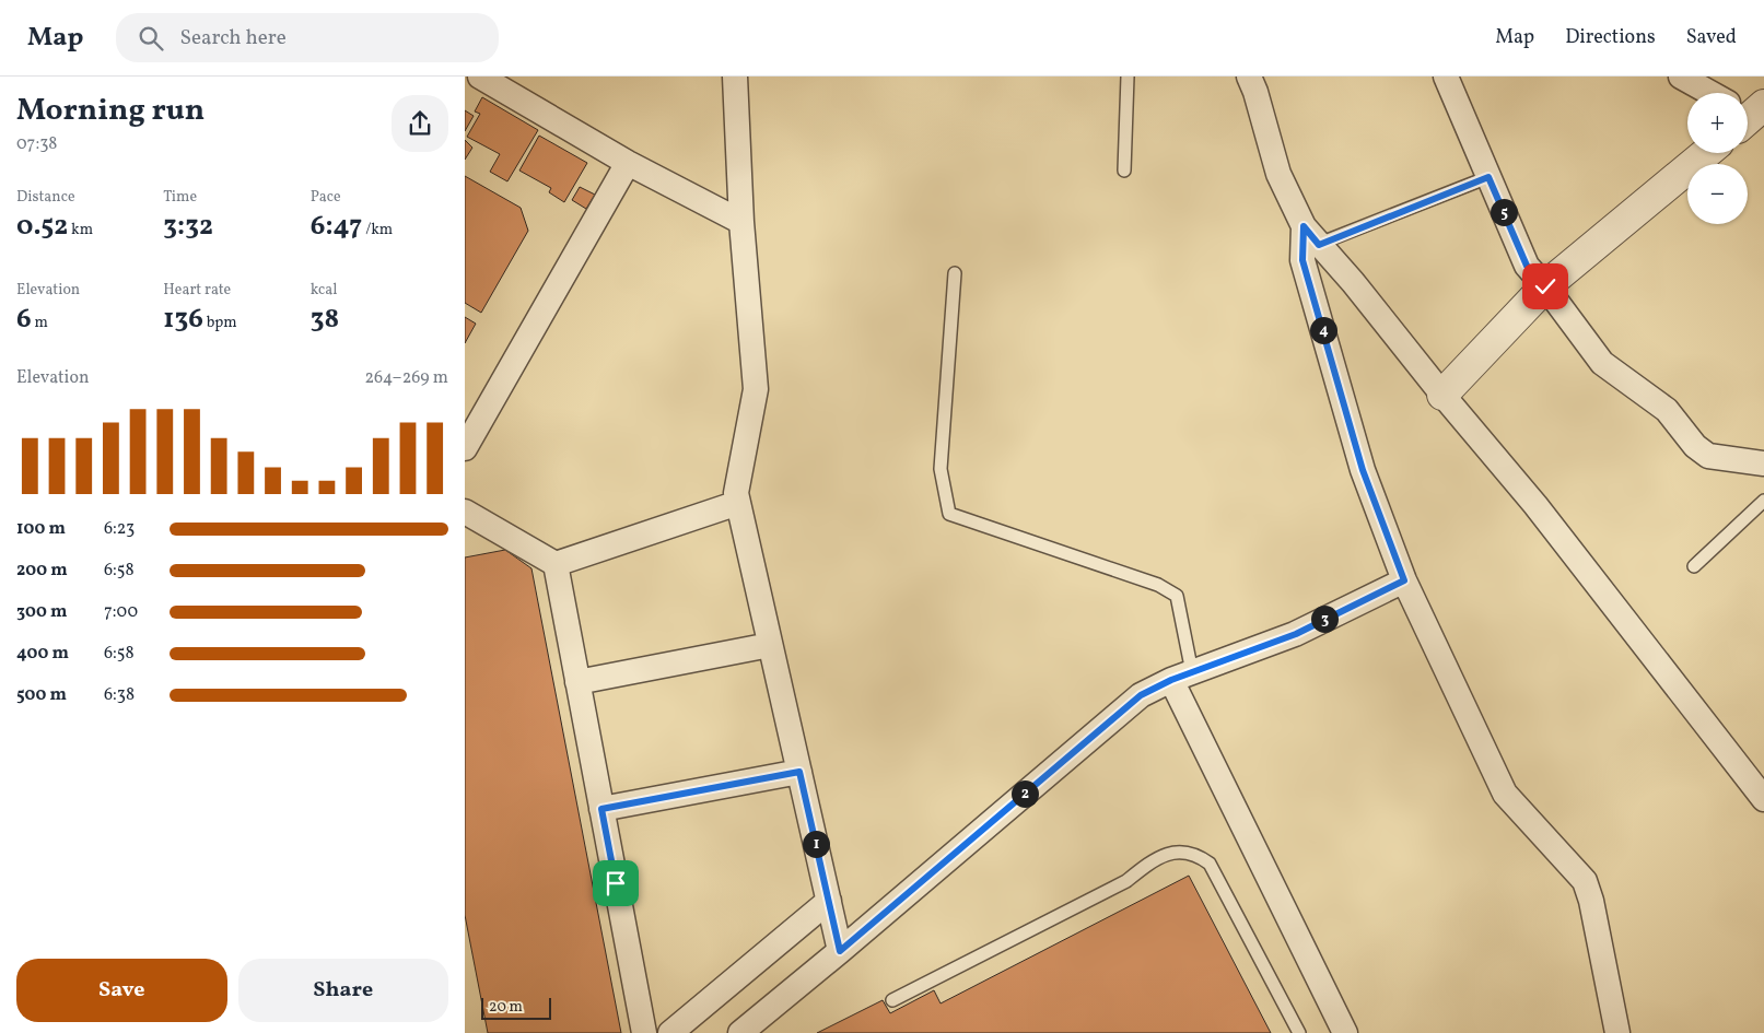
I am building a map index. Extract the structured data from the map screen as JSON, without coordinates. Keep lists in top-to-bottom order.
{
  "scale_bar": "20 m",
  "page": {
    "header": "Map",
    "search": "Search here",
    "nav": ["Map", "Directions", "Saved"],
    "heading": ["Morning run", "07:38"],
    "map_buttons": ["+", "−"],
    "stats": [
      ["Distance", "0.52 km"],
      ["Time", "3:32"],
      ["Pace", "6:47 /km"],
      ["Elevation", "6 m"],
      ["Heart rate", "136 bpm"],
      ["kcal", "38"]
    ],
    "pins": [
      "5",
      "4",
      "3",
      "2",
      "1"
    ],
    "chart": ["Elevation", "264–269 m"],
    "list": [
      {
        "name": "100 m",
        "note": "6:23"
      },
      {
        "name": "200 m",
        "note": "6:58"
      },
      {
        "name": "300 m",
        "note": "7:00"
      },
      {
        "name": "400 m",
        "note": "6:58"
      },
      {
        "name": "500 m",
        "note": "6:38"
      }
    ],
    "buttons": ["Save", "Share"],
    "scale": "20 m"
  }
}
